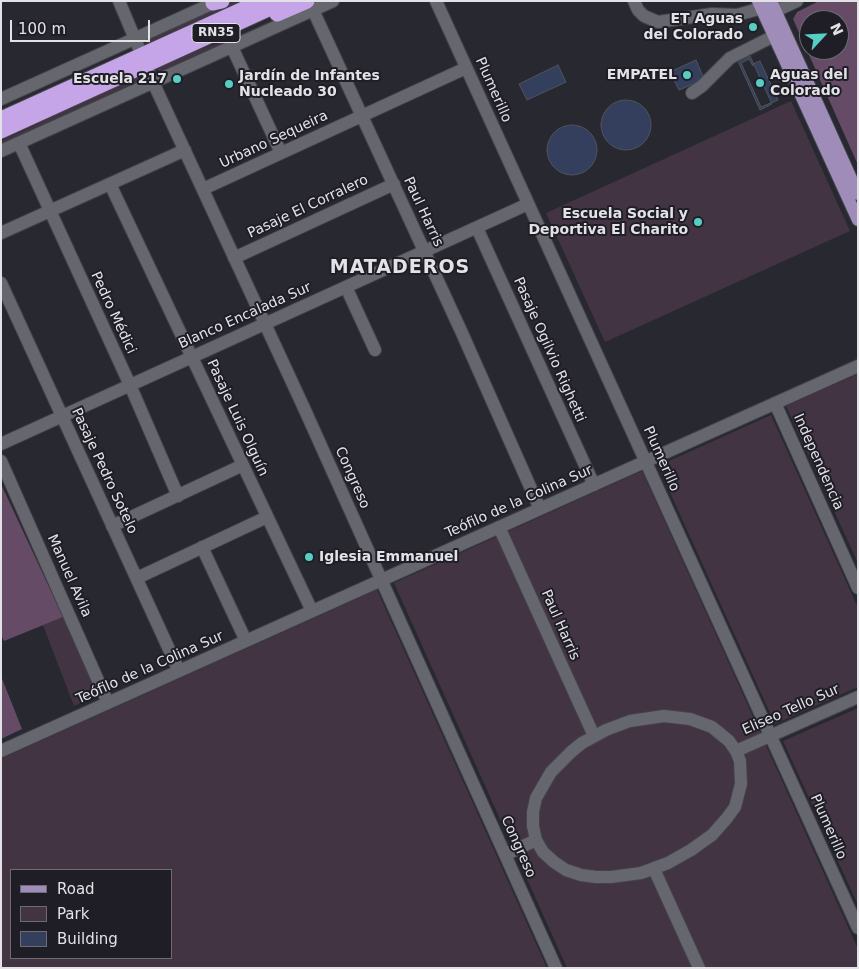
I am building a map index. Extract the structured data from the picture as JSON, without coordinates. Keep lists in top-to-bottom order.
{
  "streets": {
    "highway": ["RN35"],
    "street": [
      "Plumerillo",
      "Urbano Sequeira",
      "Pasaje El Corralero",
      "Paul Harris",
      "Pedro Médici",
      "Blanco Encalada Sur",
      "Pasaje Ogilvio Righetti",
      "Pasaje Luis Olguín",
      "Independencia",
      "Pasaje Pedro Sotelo",
      "Congreso",
      "Teófilo de la Colina Sur",
      "Manuel Avila",
      "Eliseo Tello Sur"
    ]
  },
  "crossings": [
    ["RN35", "Congreso"],
    ["Plumerillo", "Urbano Sequeira"],
    ["Plumerillo", "Blanco Encalada Sur"],
    ["Plumerillo", "Teófilo de la Colina Sur"],
    ["Plumerillo", "Eliseo Tello Sur"],
    ["Urbano Sequeira", "Paul Harris"],
    ["Urbano Sequeira", "Congreso"],
    ["Pasaje El Corralero", "Paul Harris"],
    ["Pasaje El Corralero", "Congreso"],
    ["Paul Harris", "Blanco Encalada Sur"],
    ["Paul Harris", "Teófilo de la Colina Sur"],
    ["Paul Harris", "Eliseo Tello Sur"],
    ["Pedro Médici", "Blanco Encalada Sur"],
    ["Blanco Encalada Sur", "Pasaje Ogilvio Righetti"],
    ["Blanco Encalada Sur", "Pasaje Luis Olguín"],
    ["Blanco Encalada Sur", "Pasaje Pedro Sotelo"],
    ["Blanco Encalada Sur", "Congreso"],
    ["Pasaje Ogilvio Righetti", "Teófilo de la Colina Sur"],
    ["Pasaje Luis Olguín", "Teófilo de la Colina Sur"],
    ["Independencia", "Teófilo de la Colina Sur"],
    ["Pasaje Pedro Sotelo", "Teófilo de la Colina Sur"],
    ["Congreso", "Teófilo de la Colina Sur"],
    ["Teófilo de la Colina Sur", "Manuel Avila"]
  ],
  "districts": ["MATADEROS"],
  "places": [
    "ET Aguas del Colorado",
    "EMPATEL",
    "Escuela 217",
    "Aguas del Colorado",
    "Jardín de Infantes Nucleado 30",
    "Escuela Social y Deportiva El Charito",
    "Iglesia Emmanuel"
  ],
  "legend": ["Road", "Park", "Building"],
  "scale_bar": "100 m",
  "north": "top right"
}
